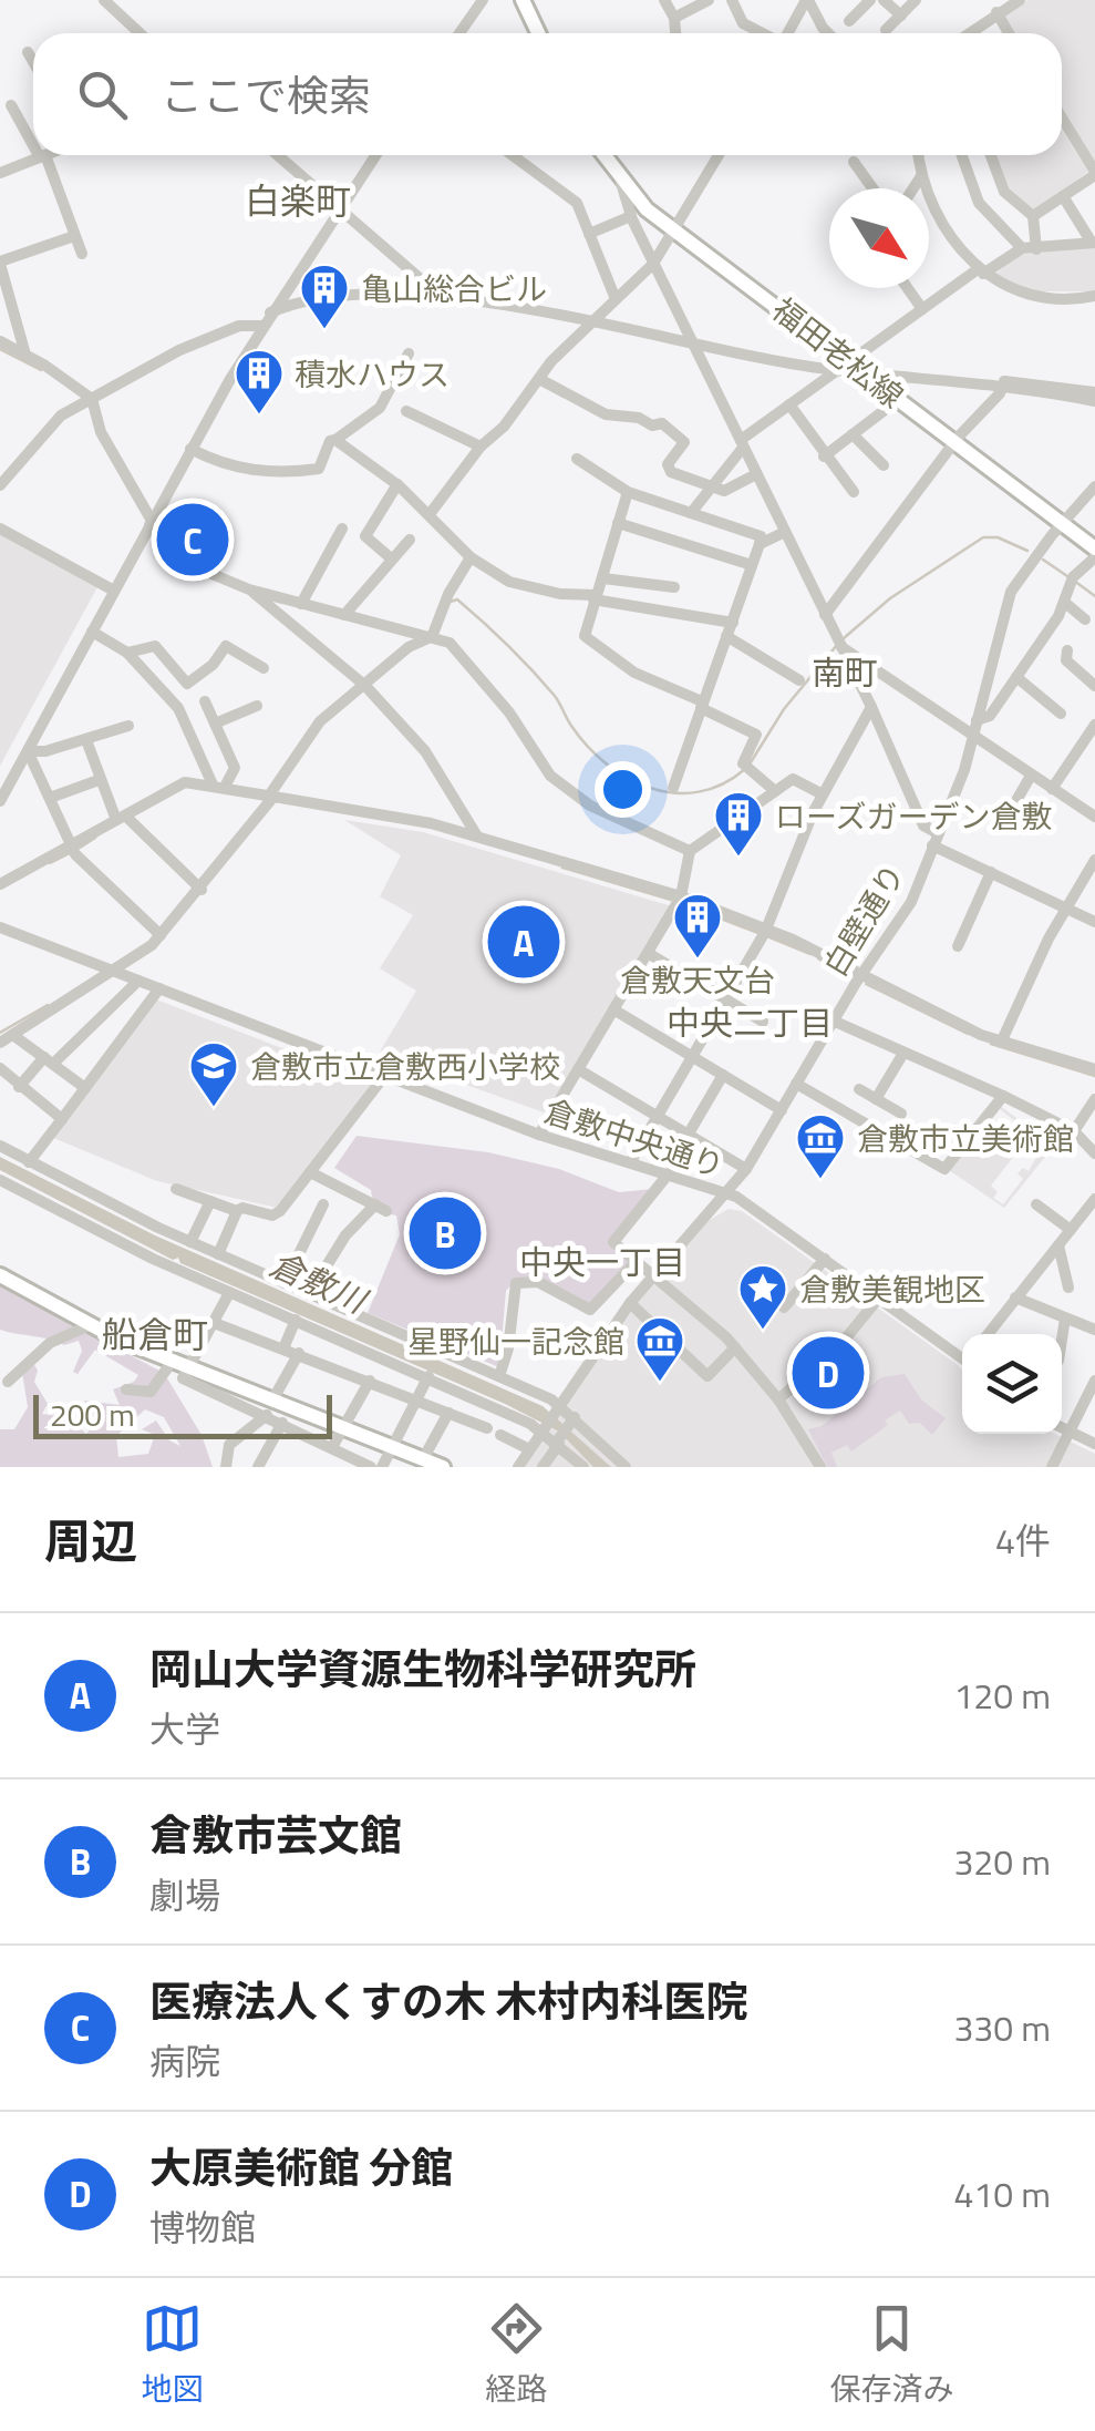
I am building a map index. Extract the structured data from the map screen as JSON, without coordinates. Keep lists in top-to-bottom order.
{
  "streets": {
    "main road": ["福田老松線"],
    "street": ["白壁通り", "倉敷中央通り"]
  },
  "crossings": [
    ["福田老松線", "白壁通り"],
    ["白壁通り", "倉敷中央通り"]
  ],
  "districts": [
    "白楽町",
    "南町",
    "中央二丁目",
    "中央一丁目",
    "船倉町"
  ],
  "water": ["倉敷川"],
  "places": {
    "building": [
      "亀山総合ビル",
      "積水ハウス",
      "ローズガーデン倉敷",
      "倉敷天文台"
    ],
    "school or university": ["倉敷市立倉敷西小学校"],
    "museum": ["倉敷市立美術館", "星野仙一記念館"],
    "place": ["倉敷美観地区"]
  },
  "scale_bar": "200 m",
  "north": "bottom right",
  "page": {
    "search": "ここで検索",
    "pins": [
      "C",
      "A",
      "B",
      "D"
    ],
    "scale": "200 m",
    "heading": ["周辺", "4件"],
    "list": [
      {
        "mark": "A",
        "name": "岡山大学資源生物科学研究所",
        "note": "大学",
        "value": "120 m"
      },
      {
        "mark": "B",
        "name": "倉敷市芸文館",
        "note": "劇場",
        "value": "320 m"
      },
      {
        "mark": "C",
        "name": "医療法人くすの木 木村内科医院",
        "note": "病院",
        "value": "330 m"
      },
      {
        "mark": "D",
        "name": "大原美術館 分館",
        "note": "博物館",
        "value": "410 m"
      }
    ],
    "nav": ["地図", "経路", "保存済み"]
  }
}
